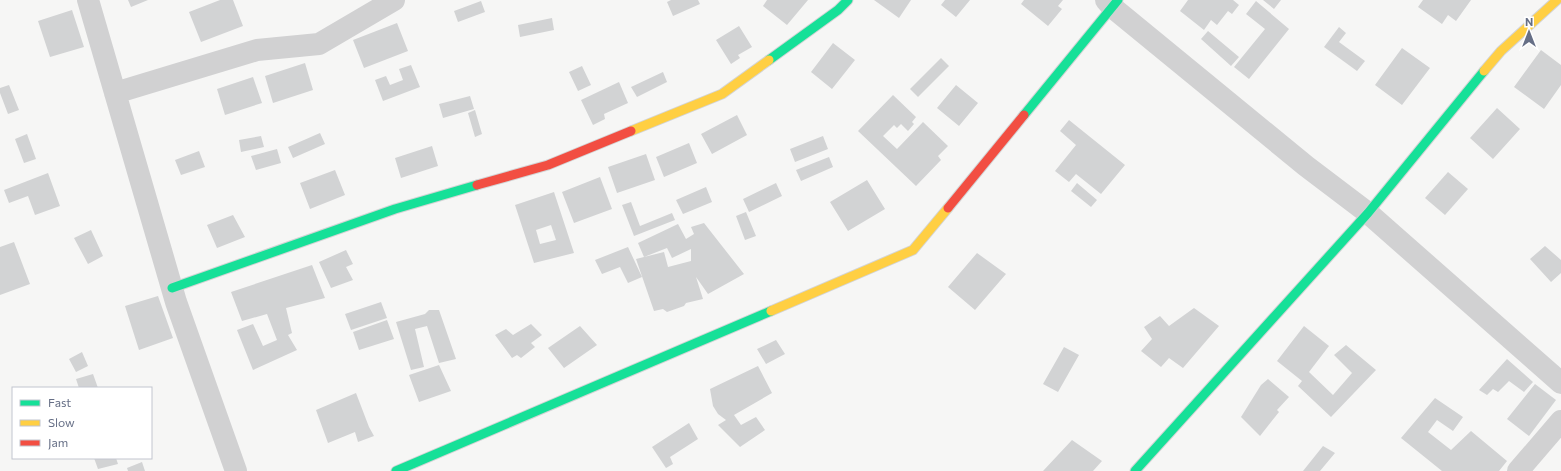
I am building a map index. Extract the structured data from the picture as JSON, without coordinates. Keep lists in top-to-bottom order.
{
  "legend": ["Fast", "Slow", "Jam"],
  "north": "top"
}
